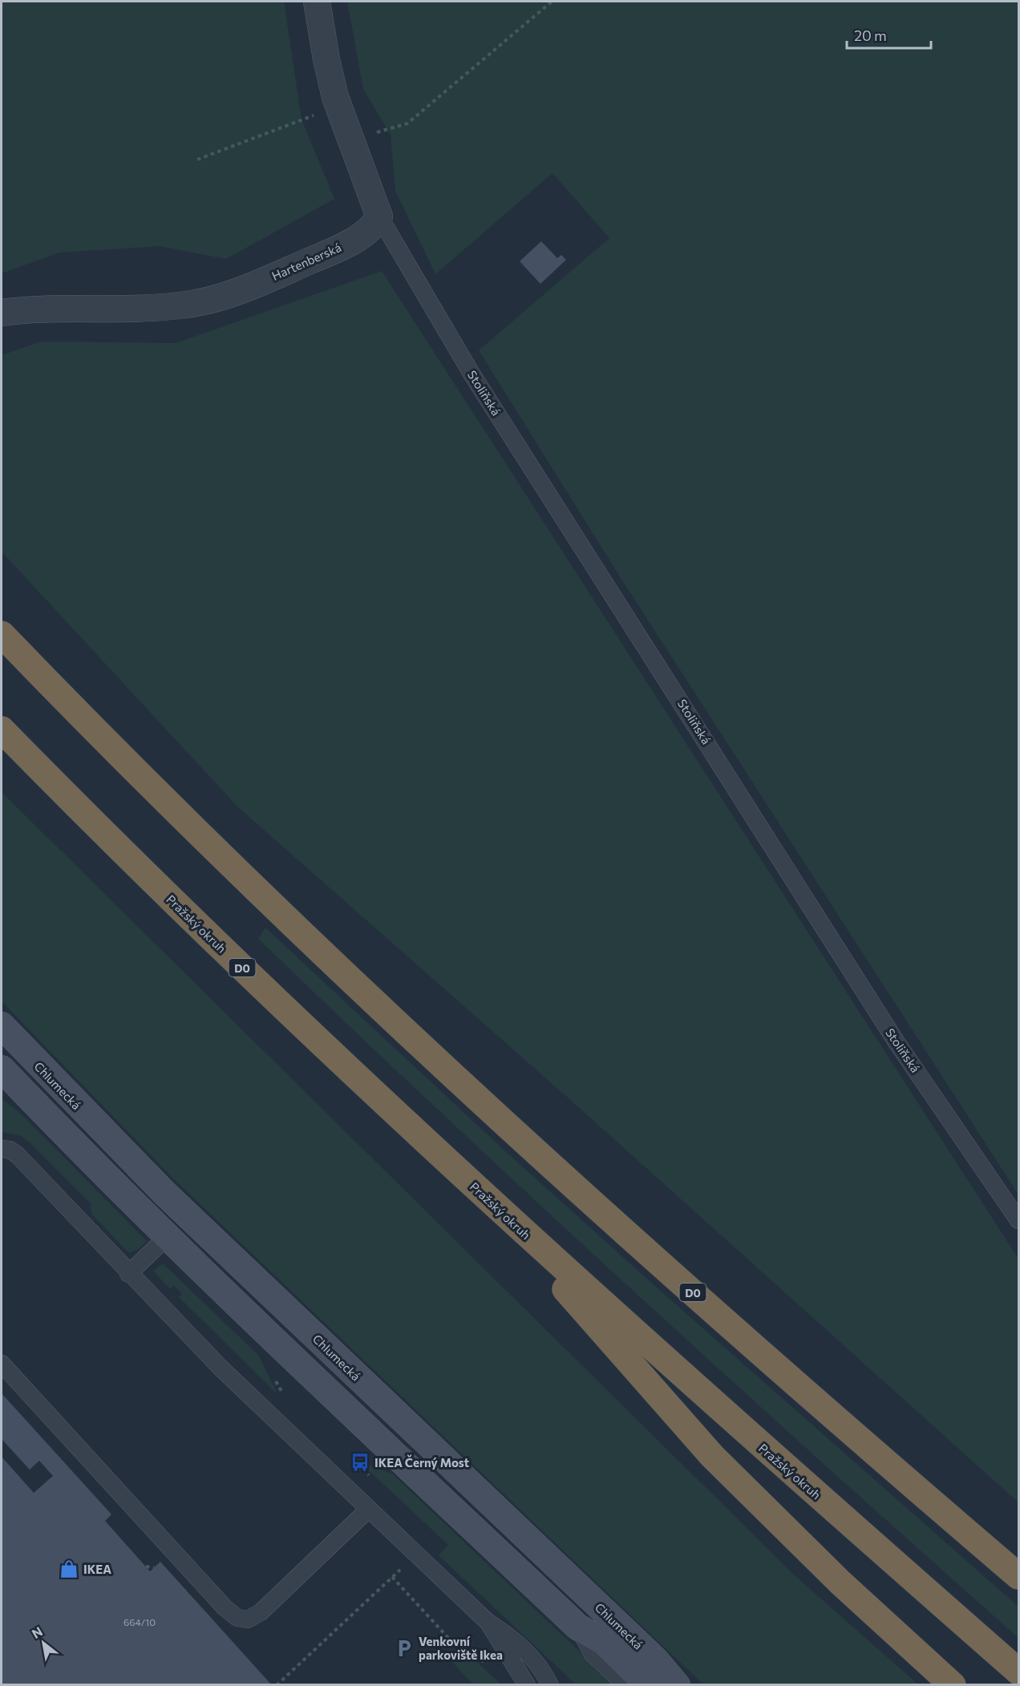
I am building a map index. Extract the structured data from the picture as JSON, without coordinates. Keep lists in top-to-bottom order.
{
  "streets": {
    "highway": ["Pražský okruh", "D0"],
    "main road": ["Chlumecká"],
    "street": ["Hartenberská"],
    "lane": ["Stoliňská"]
  },
  "crossings": [
    ["Hartenberská", "Stoliňská"]
  ],
  "places": {
    "bus stop": ["IKEA Černý Most"],
    "shop": ["IKEA"],
    "parking": ["Venkovní parkoviště Ikea"]
  },
  "house_numbers": ["664/10"],
  "scale_bar": "20 m",
  "north": "top left"
}
